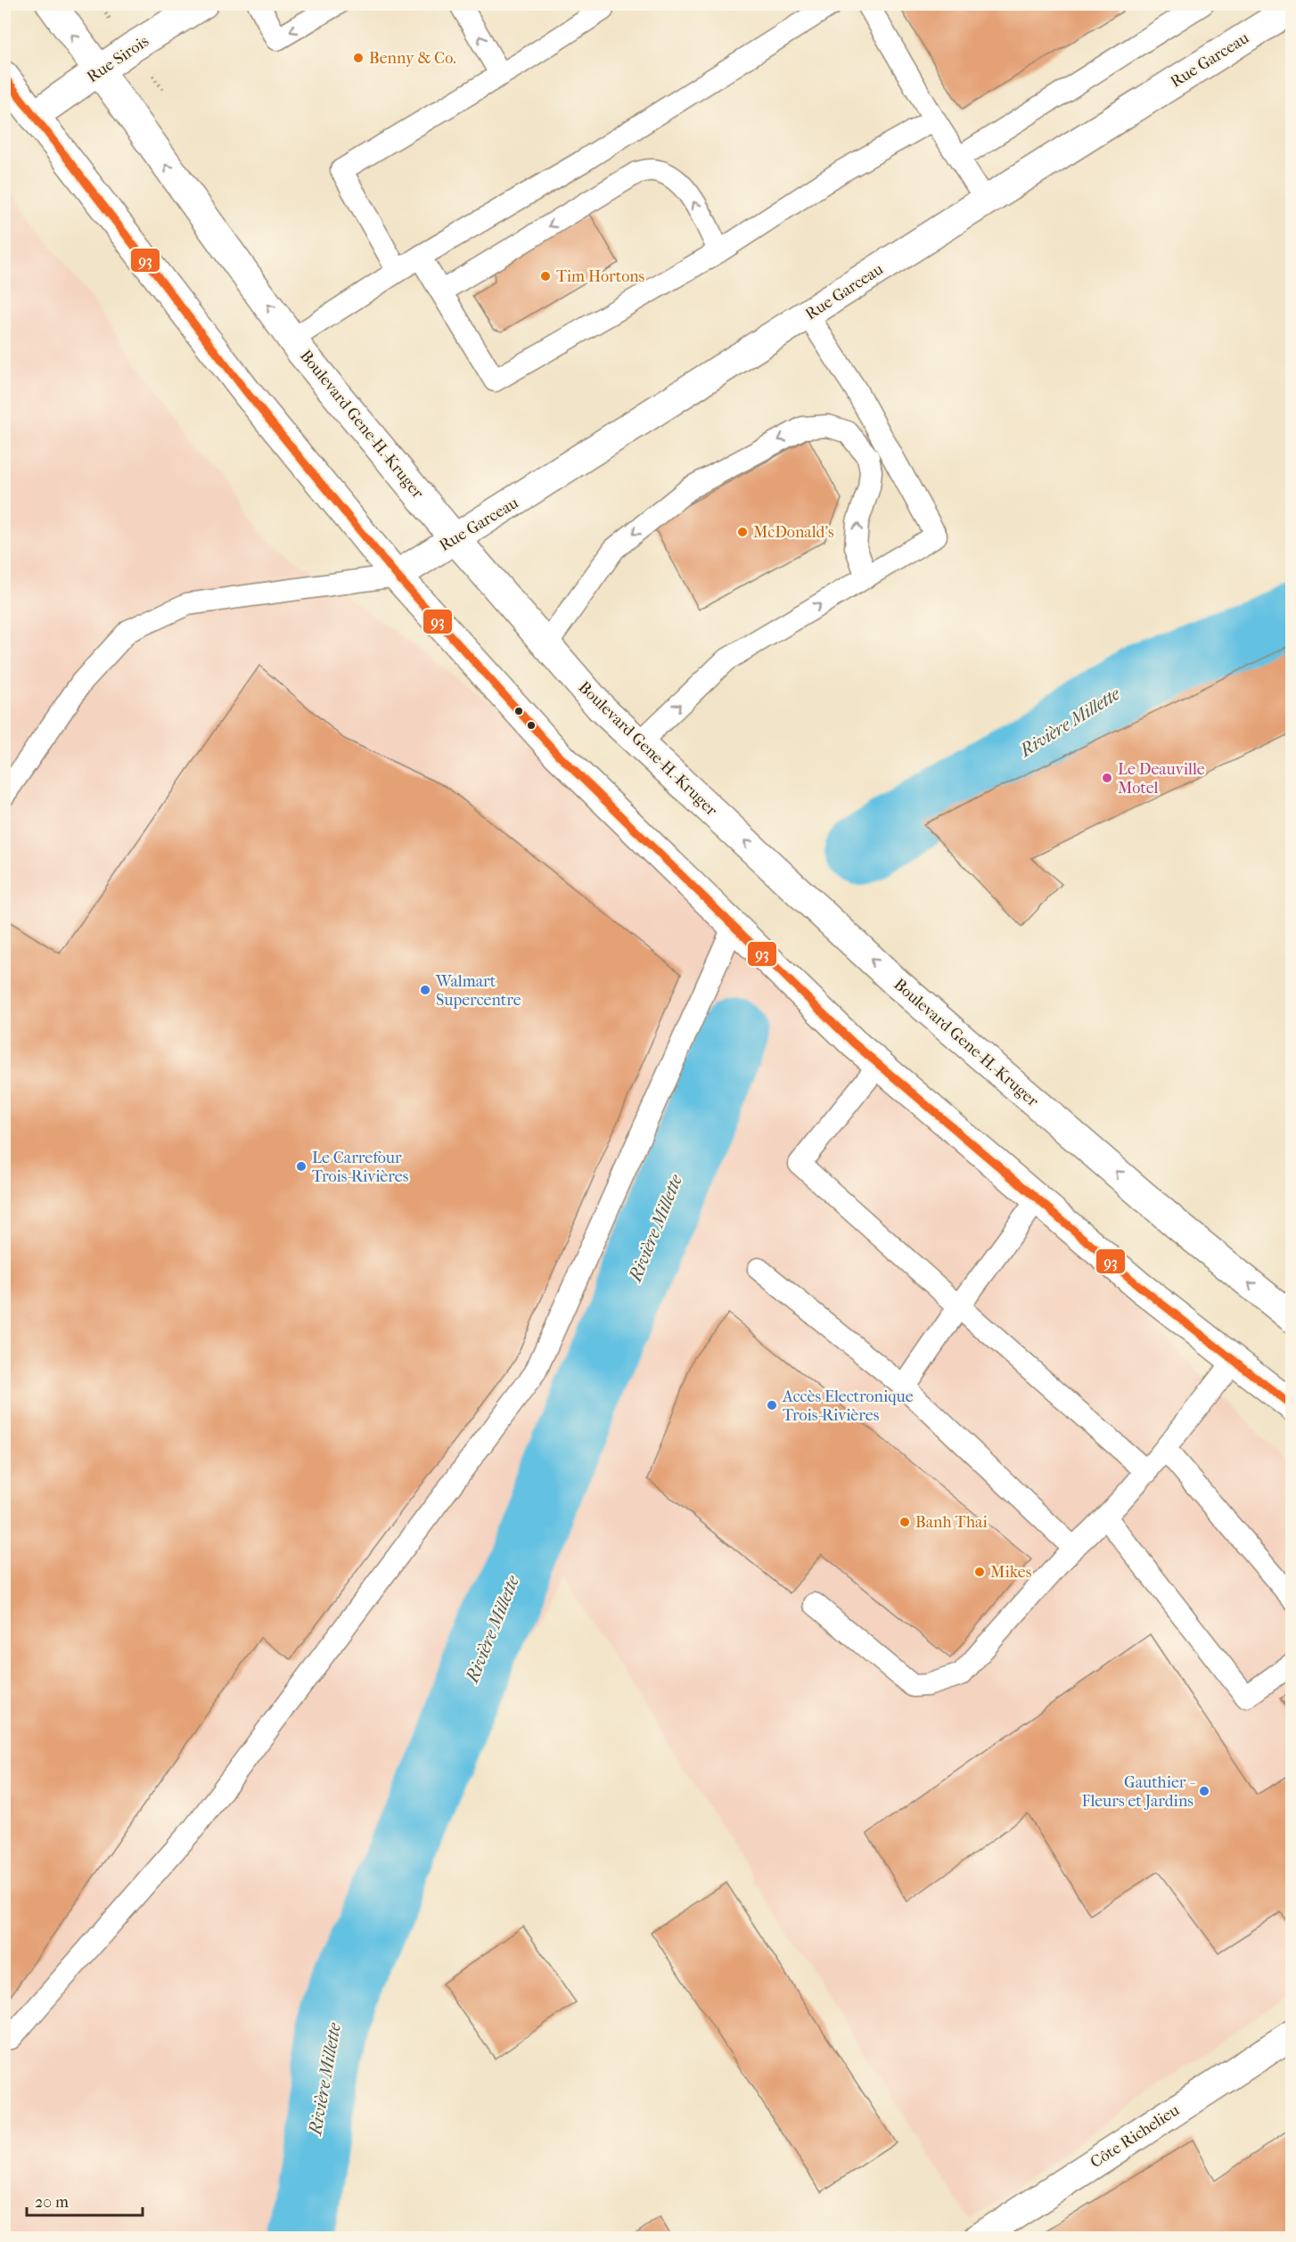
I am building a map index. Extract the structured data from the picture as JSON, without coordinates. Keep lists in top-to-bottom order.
{
  "streets": {
    "main road": [
      "Rue Sirois",
      "Rue Garceau",
      "Boulevard Gene-H.-Kruger",
      "Côte Richelieu"
    ]
  },
  "crossings": [
    ["Rue Sirois", "Boulevard Gene-H.-Kruger"],
    ["Rue Garceau", "Boulevard Gene-H.-Kruger"]
  ],
  "water": ["Rivière Millette"],
  "places": [
    "Benny & Co.",
    "Tim Hortons",
    "McDonald's",
    "Le Deauville Motel",
    "Walmart Supercentre",
    "Le Carrefour Trois-Rivières",
    "Accès Electronique Trois-Rivières",
    "Banh Thai",
    "Mikes",
    "Gauthier - Fleurs et Jardins"
  ],
  "lines": ["transit line 93"],
  "scale_bar": "20 m"
}
